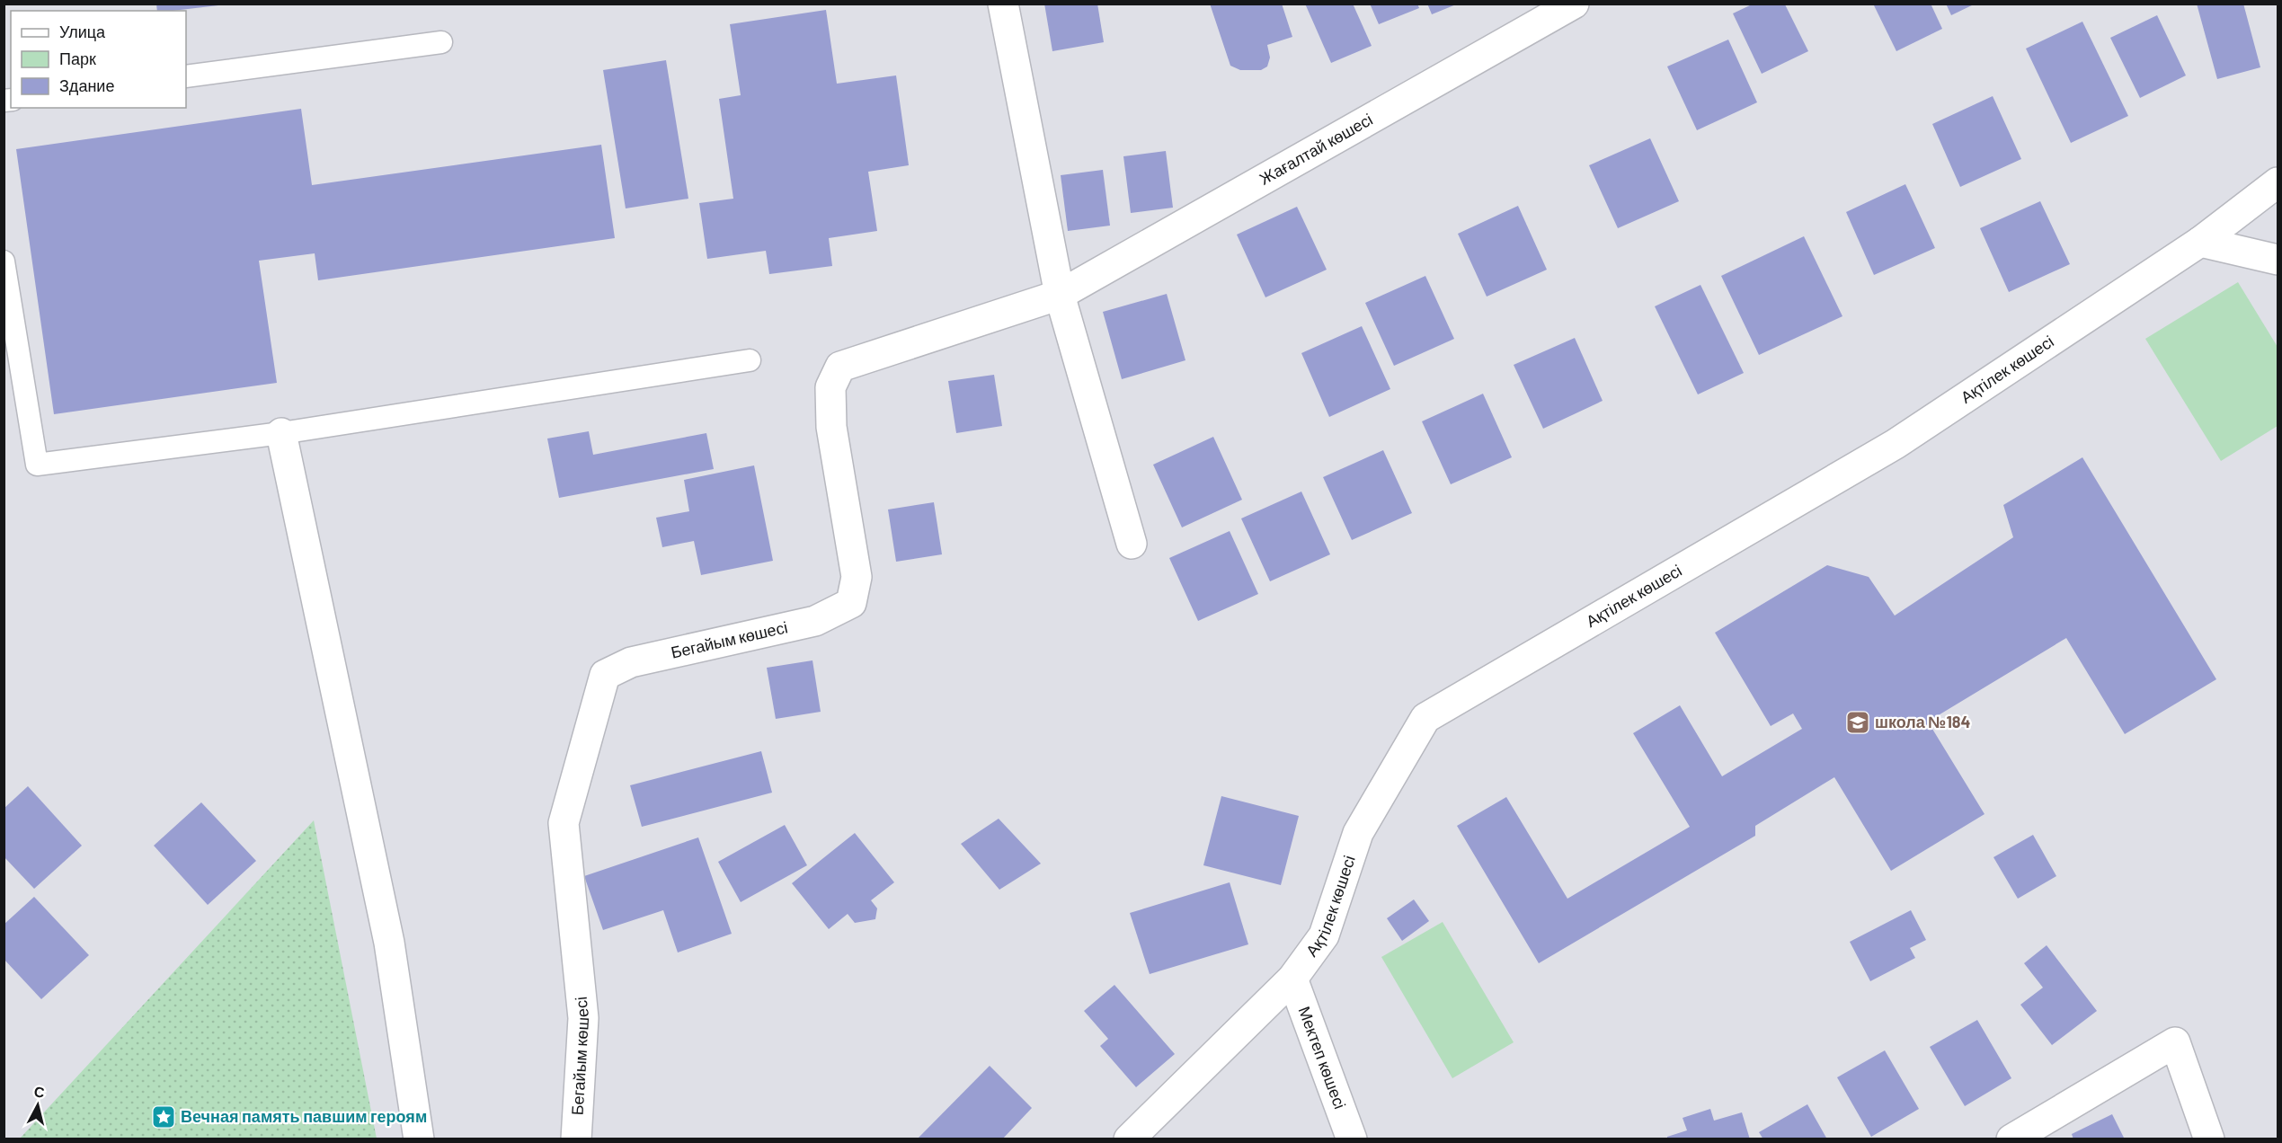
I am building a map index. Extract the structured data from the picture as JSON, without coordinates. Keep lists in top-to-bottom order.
{
  "streets": {
    "street": [
      "Жағалтай көшесі",
      "Ақтілек көшесі",
      "Бегайым көшесі",
      "Мектеп көшесі"
    ]
  },
  "crossings": [
    ["Жағалтай көшесі", "Бегайым көшесі"],
    ["Ақтілек көшесі", "Мектеп көшесі"]
  ],
  "places": {
    "school or university": ["школа №184"],
    "place": ["Вечная память павшим героям"]
  },
  "legend": ["Улица", "Парк", "Здание"],
  "north": "top"
}
